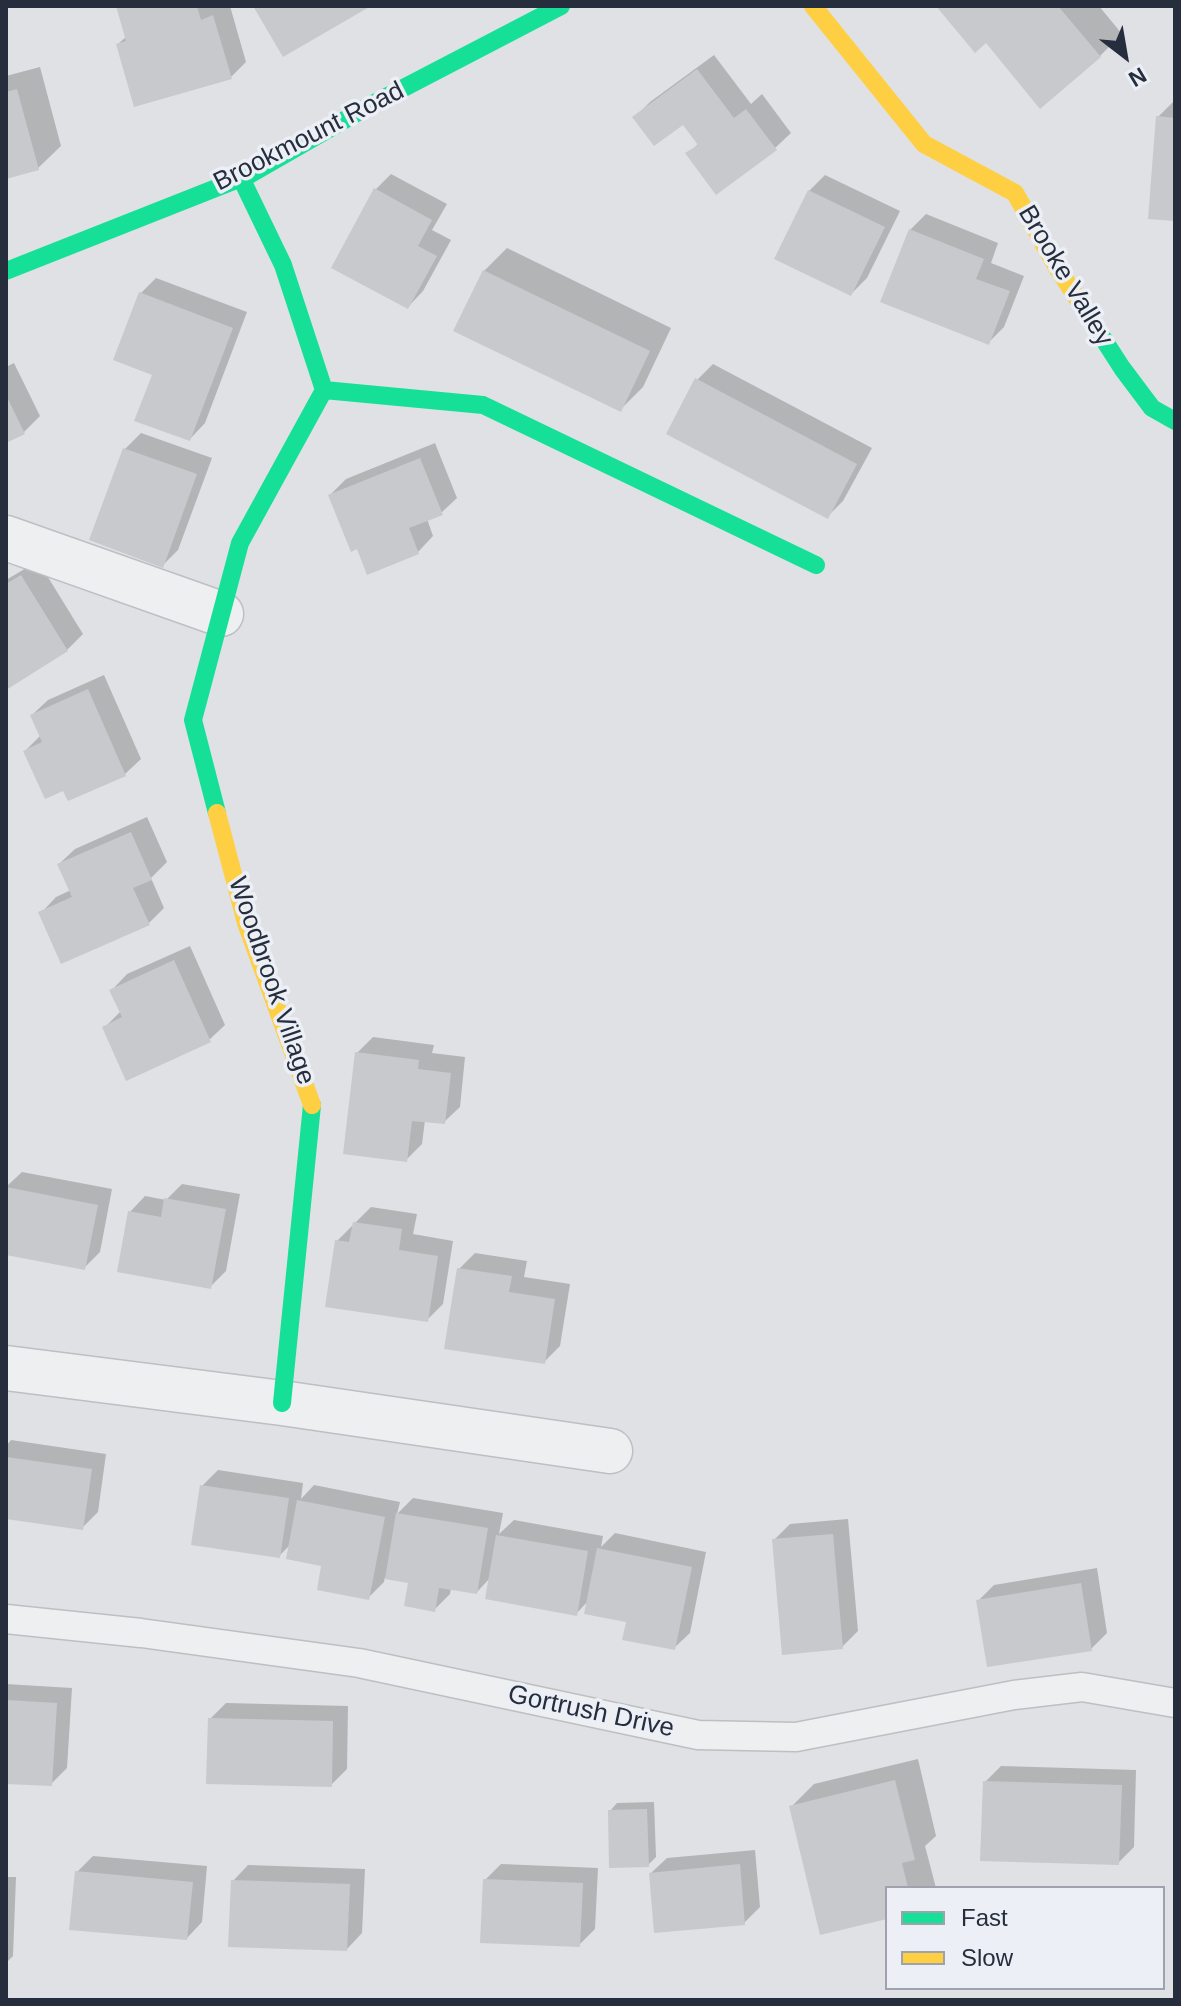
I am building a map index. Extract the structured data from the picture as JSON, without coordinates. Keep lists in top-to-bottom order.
{
  "streets": {
    "street": ["Brookmount Road", "Brooke Valley", "Woodbrook Village"],
    "lane": ["Gortrush Drive"]
  },
  "legend": ["Fast", "Slow"],
  "north": "bottom right"
}
